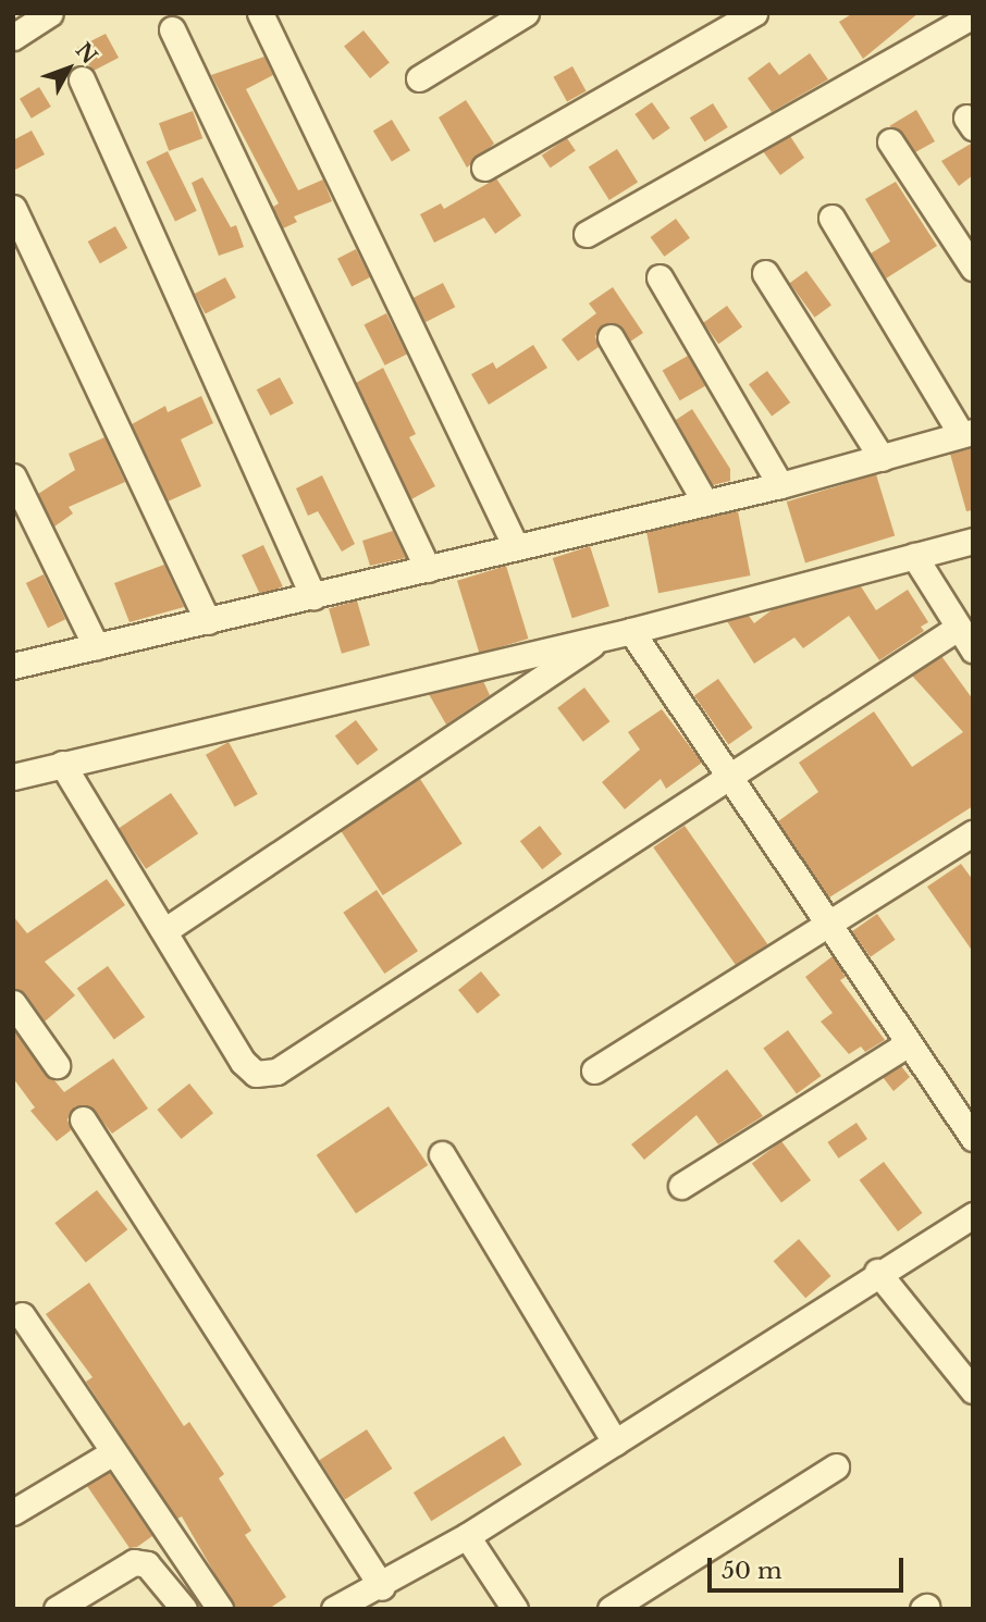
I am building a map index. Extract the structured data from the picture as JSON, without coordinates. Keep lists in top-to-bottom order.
{
  "scale_bar": "50 m",
  "north": "top right"
}
